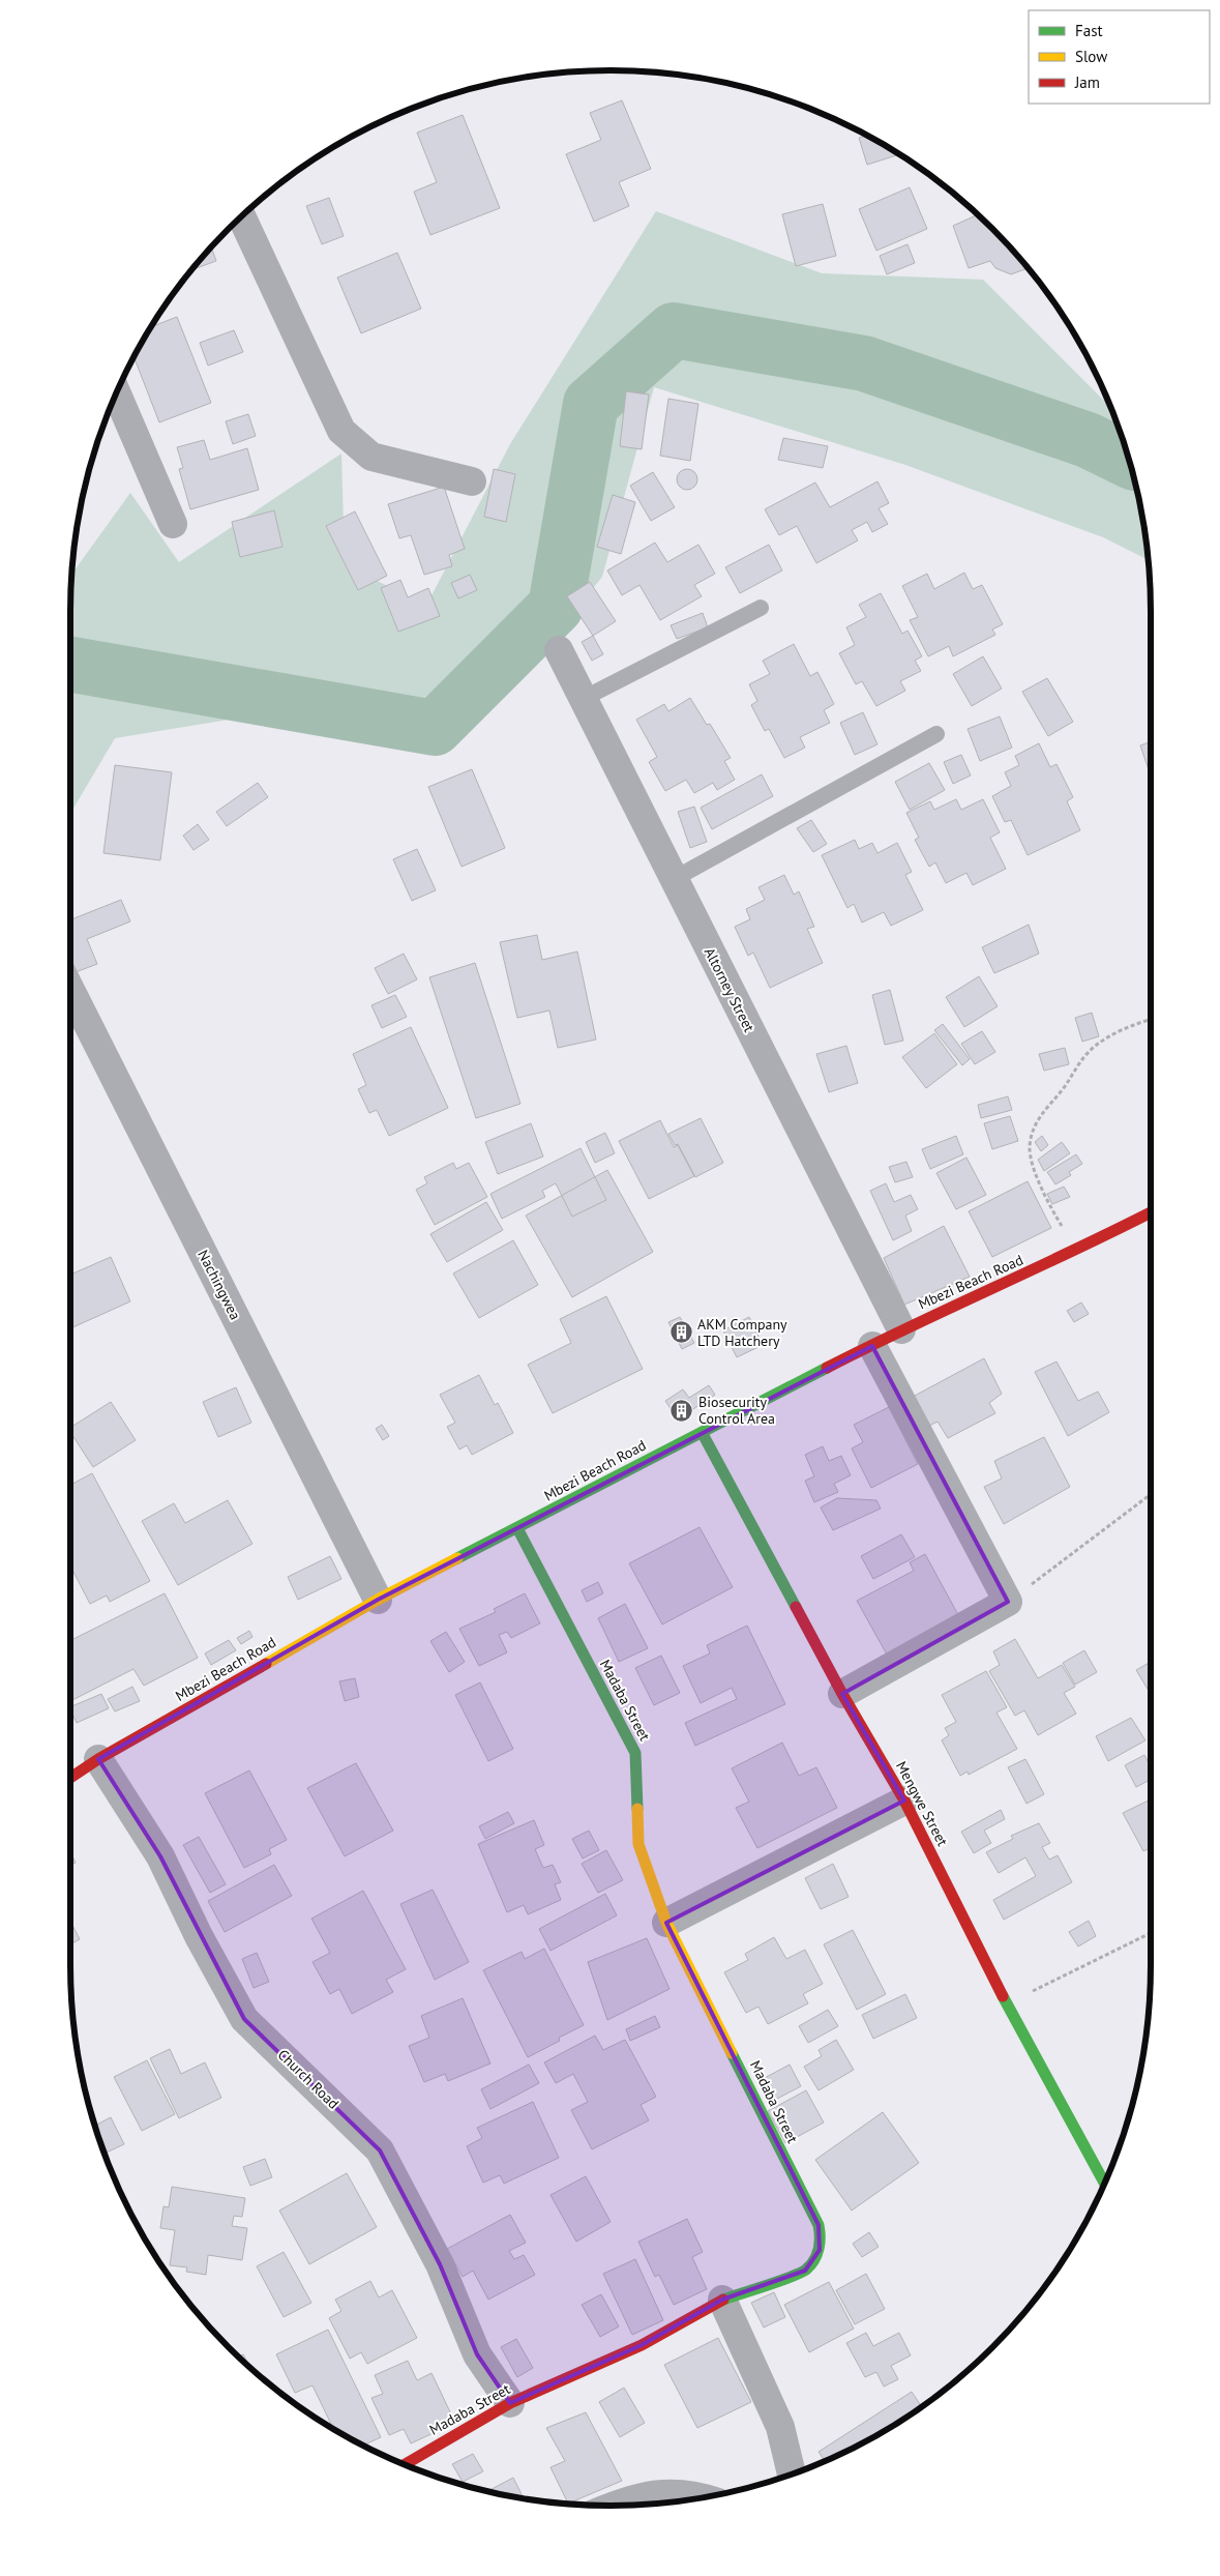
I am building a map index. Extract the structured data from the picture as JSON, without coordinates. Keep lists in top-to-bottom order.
{
  "streets": {
    "street": [
      "Altorney Street",
      "Mbezi Beach Road",
      "Nachingwea",
      "Madaba Street",
      "Mengwe Street",
      "Church Road"
    ]
  },
  "crossings": [
    ["Altorney Street", "Mbezi Beach Road"],
    ["Mbezi Beach Road", "Nachingwea"],
    ["Mbezi Beach Road", "Madaba Street"],
    ["Mbezi Beach Road", "Mengwe Street"],
    ["Mbezi Beach Road", "Church Road"],
    ["Madaba Street", "Church Road"]
  ],
  "places": {
    "building": ["AKM Company LTD Hatchery", "Biosecurity Control Area"]
  },
  "legend": ["Fast", "Slow", "Jam"]
}
